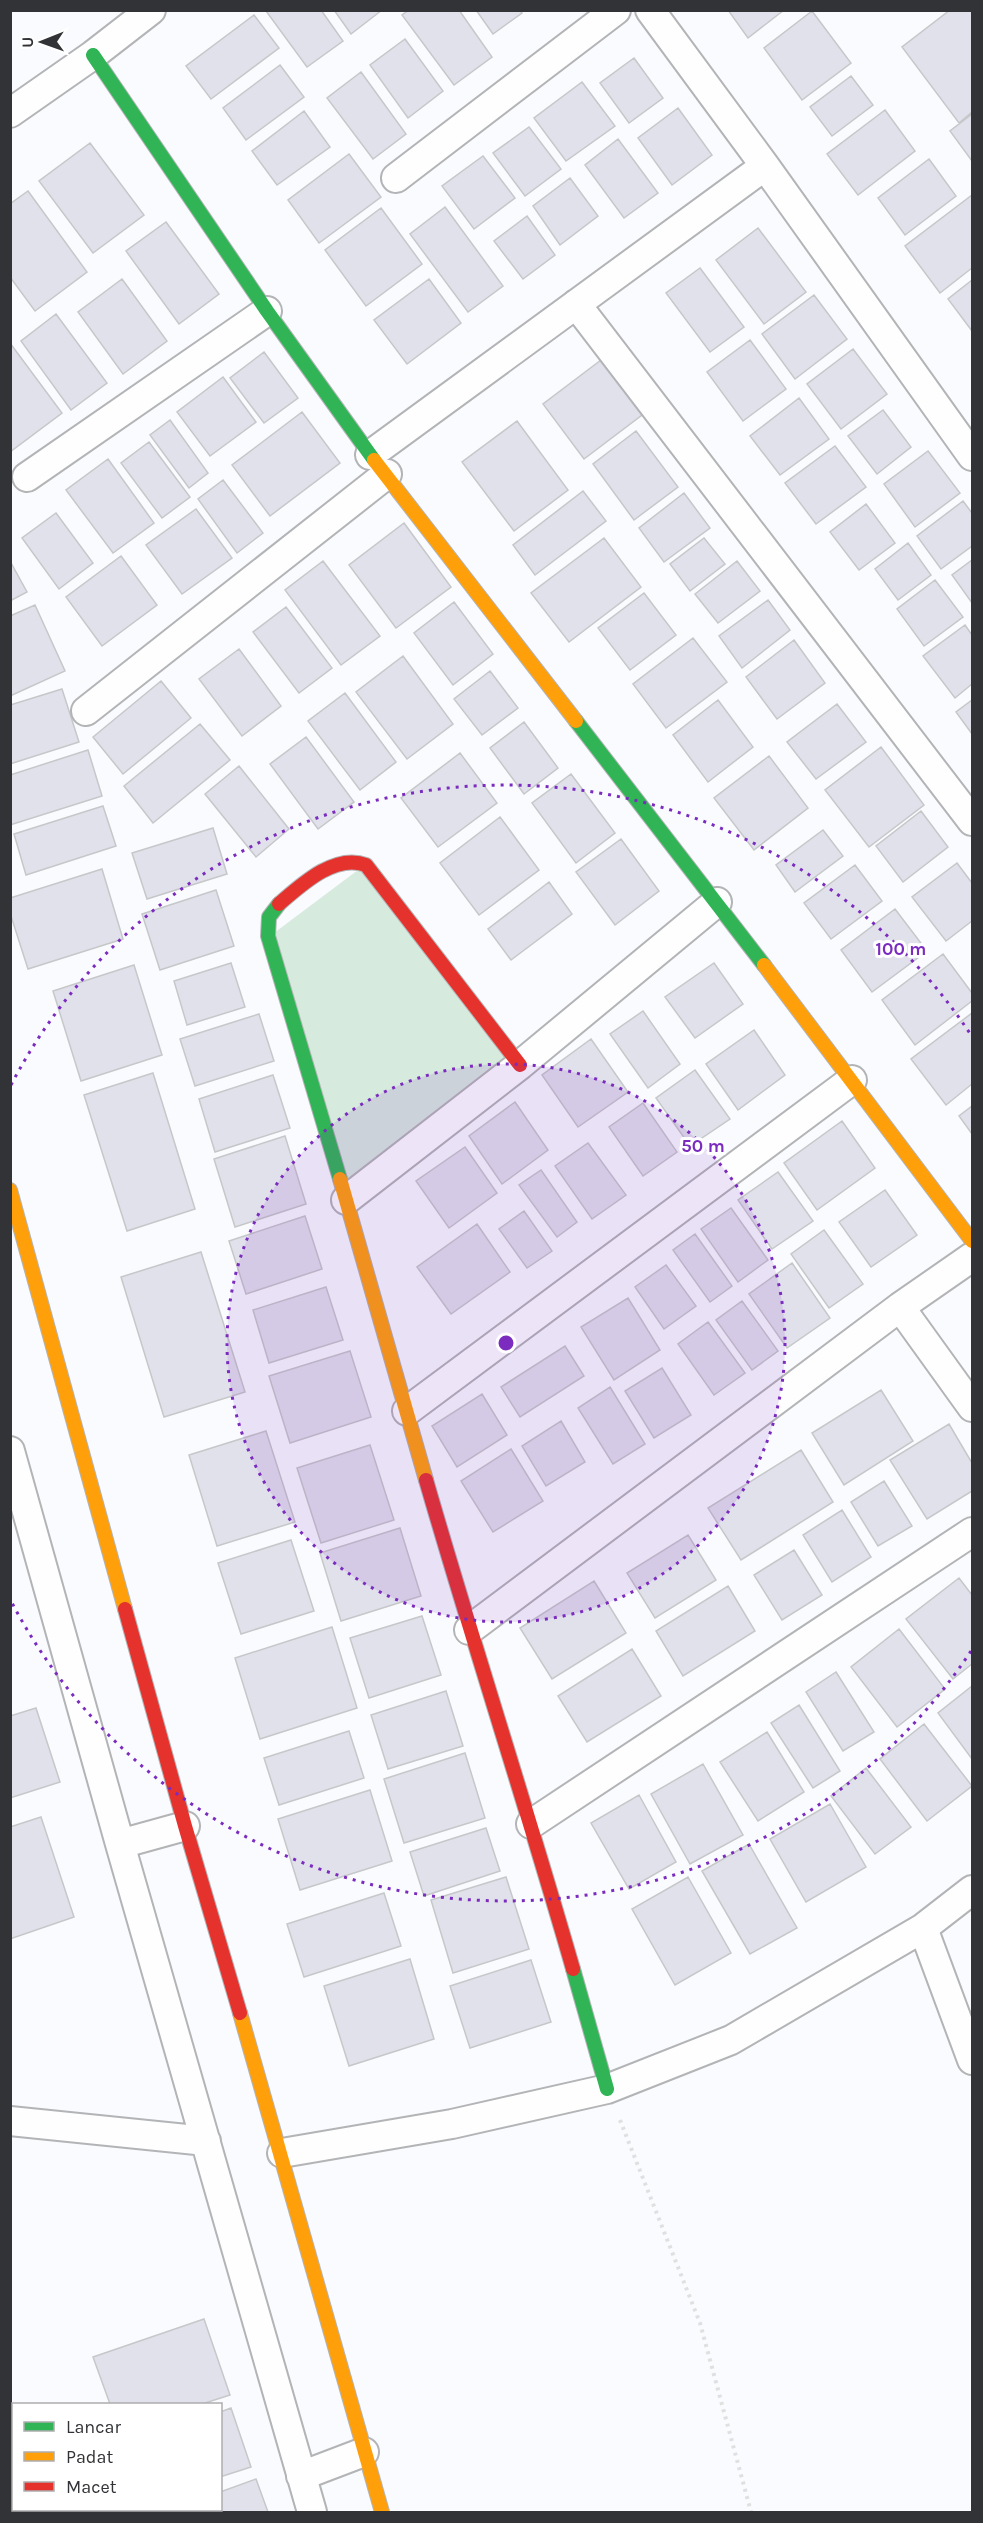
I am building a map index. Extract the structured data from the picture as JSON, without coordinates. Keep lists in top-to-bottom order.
{
  "legend": ["Lancar", "Padat", "Macet"],
  "north": "left",
  "rings": ["100 m", "50 m"]
}
